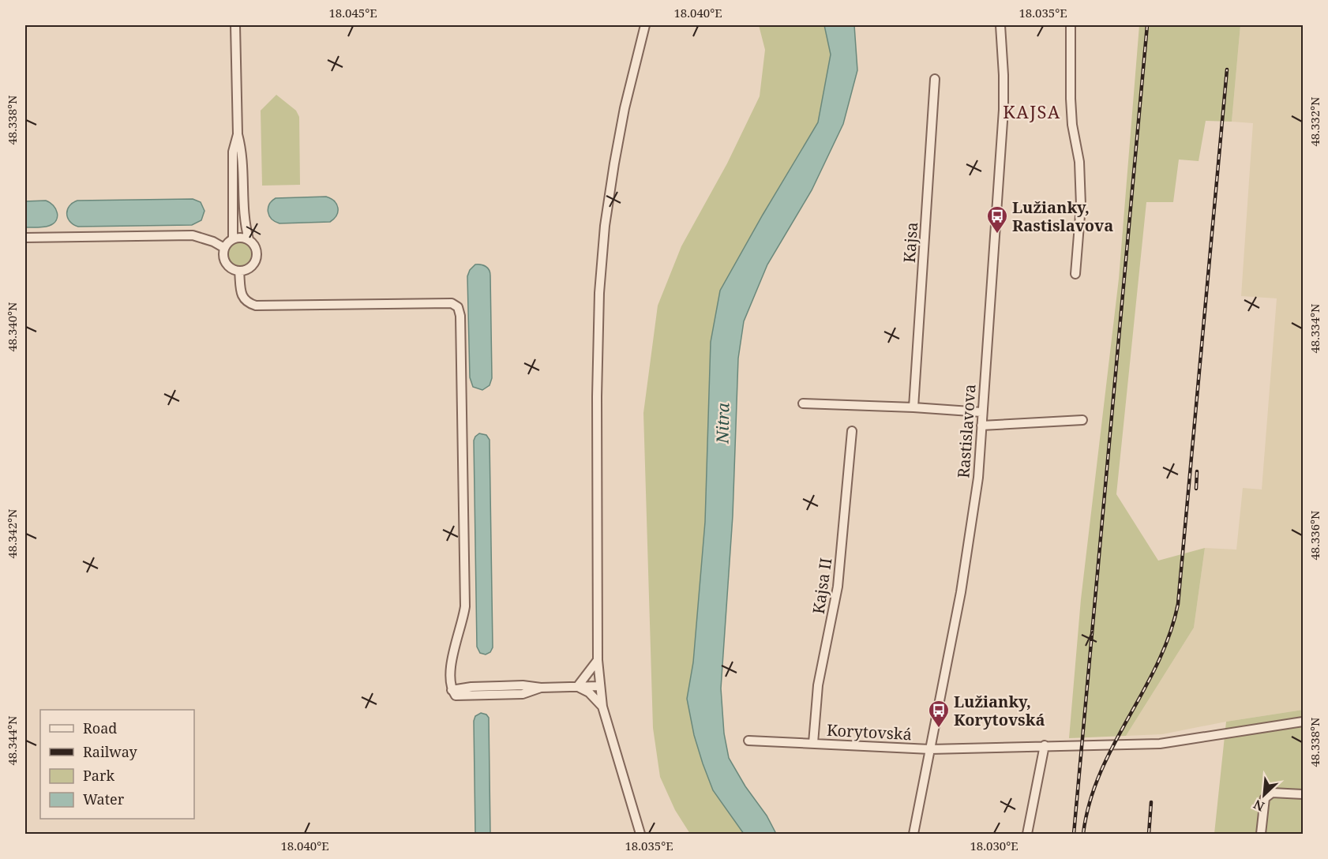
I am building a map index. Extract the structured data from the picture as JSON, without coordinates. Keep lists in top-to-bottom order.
{
  "streets": {
    "street": [
      "Kajsa",
      "Rastislavova",
      "Kajsa II",
      "Korytovská"
    ]
  },
  "crossings": [
    ["Rastislavova", "Korytovská"],
    ["Kajsa II", "Korytovská"]
  ],
  "districts": ["KAJSA"],
  "water": ["Nitra"],
  "places": {
    "bus stop": ["Lužianky, Rastislavova", "Lužianky, Korytovská"]
  },
  "legend": [
    "Road",
    "Railway",
    "Park",
    "Water"
  ],
  "north": "bottom left",
  "coordinates": [
    "18.045°E",
    "18.040°E",
    "18.035°E",
    "48.338°N",
    "48.332°N",
    "48.340°N",
    "48.334°N",
    "48.342°N",
    "48.336°N",
    "48.344°N",
    "18.030°E"
  ]
}
